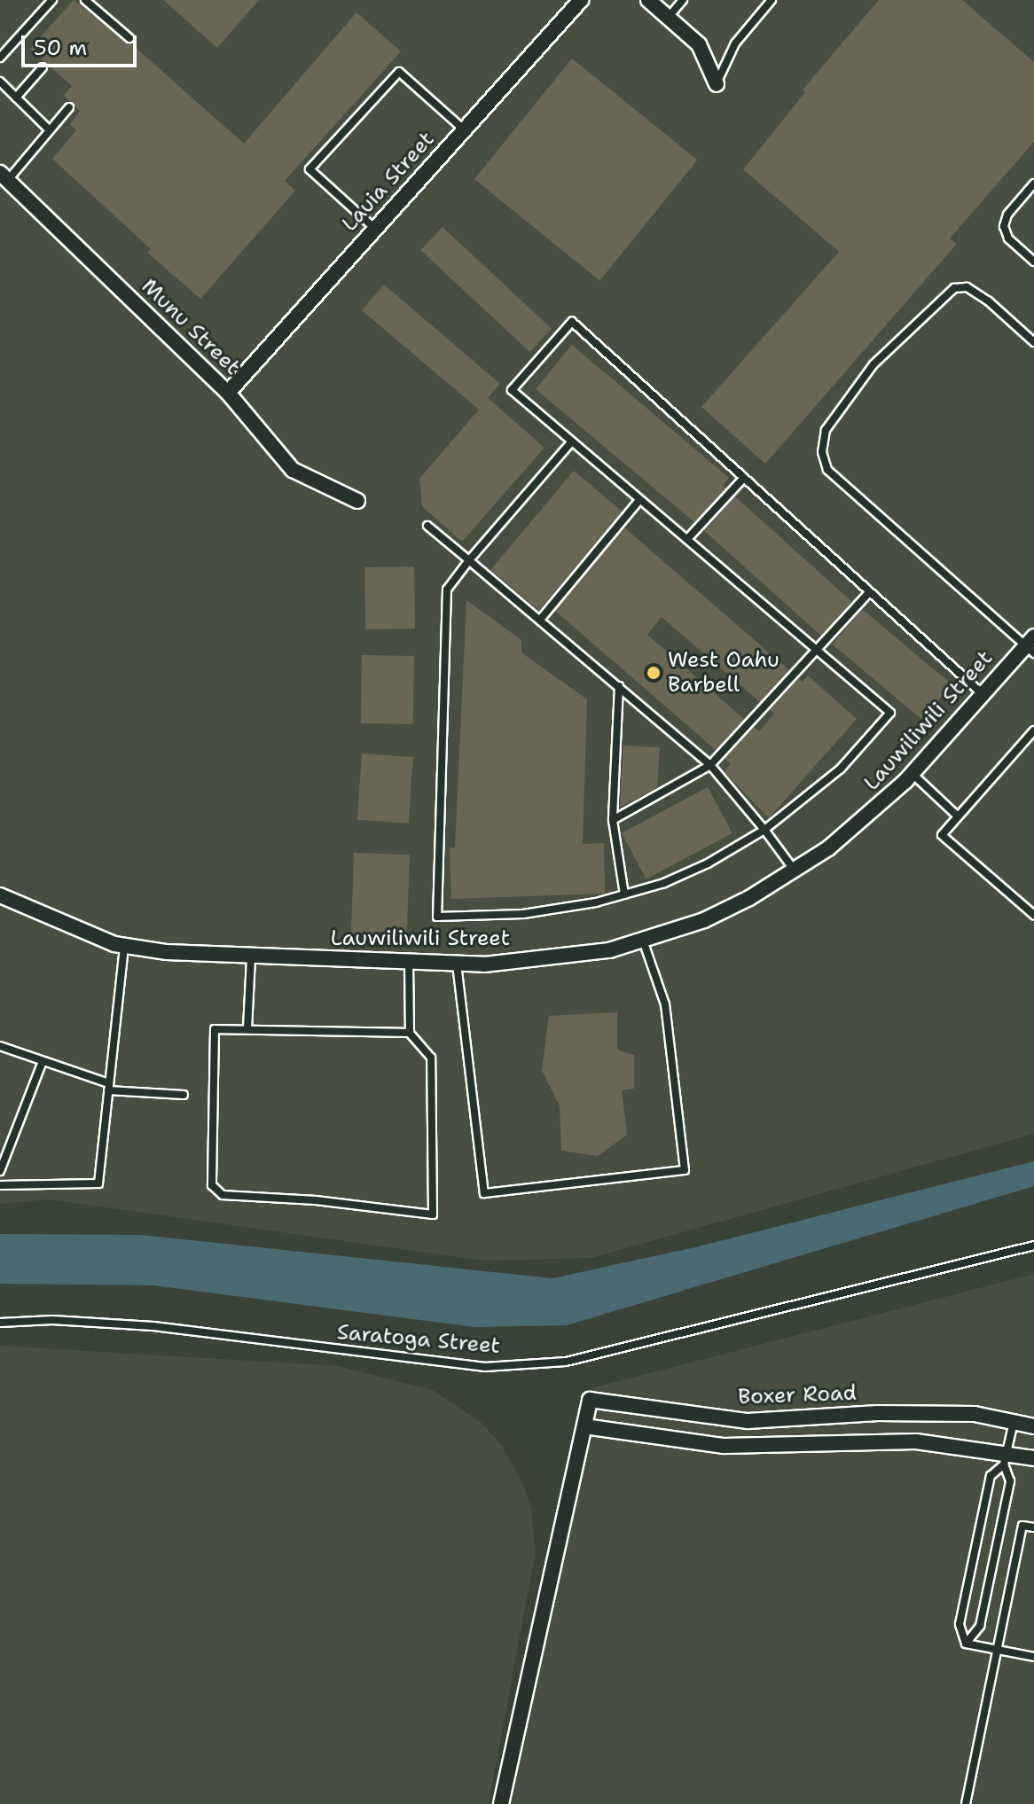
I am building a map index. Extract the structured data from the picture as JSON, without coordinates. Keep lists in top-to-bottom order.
{
  "streets": {
    "street": [
      "Lauia Street",
      "Munu Street",
      "Lauwiliwili Street",
      "Boxer Road"
    ],
    "lane": ["Saratoga Street"]
  },
  "crossings": [
    ["Lauia Street", "Munu Street"]
  ],
  "places": ["West Oahu Barbell"],
  "scale_bar": "50 m"
}
